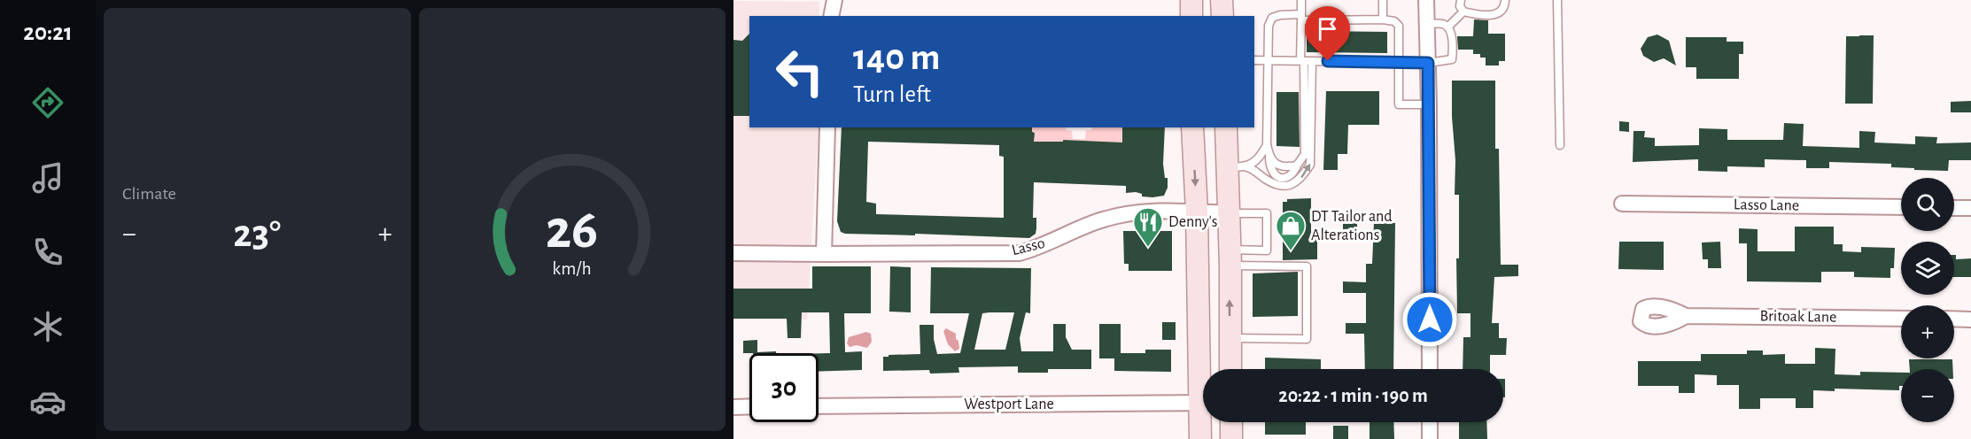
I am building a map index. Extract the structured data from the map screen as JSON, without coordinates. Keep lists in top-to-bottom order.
{
  "streets": {
    "street": [
      "Lasso Lane",
      "Lasso",
      "Britoak Lane",
      "Westport Lane"
    ]
  },
  "places": {
    "restaurant": ["Denny's"],
    "shop": ["DT Tailor and Alterations"]
  },
  "page": {
    "tabs": "20:21",
    "tile": "Climate",
    "turn": ["140 m", "Turn left"],
    "map_buttons": ["+", "−"],
    "heat": ["−", "23°", "+"],
    "limit": "30",
    "trip": "20:22 · 1 min · 190 m",
    "gauge": ["26", "km/h"]
  }
}
